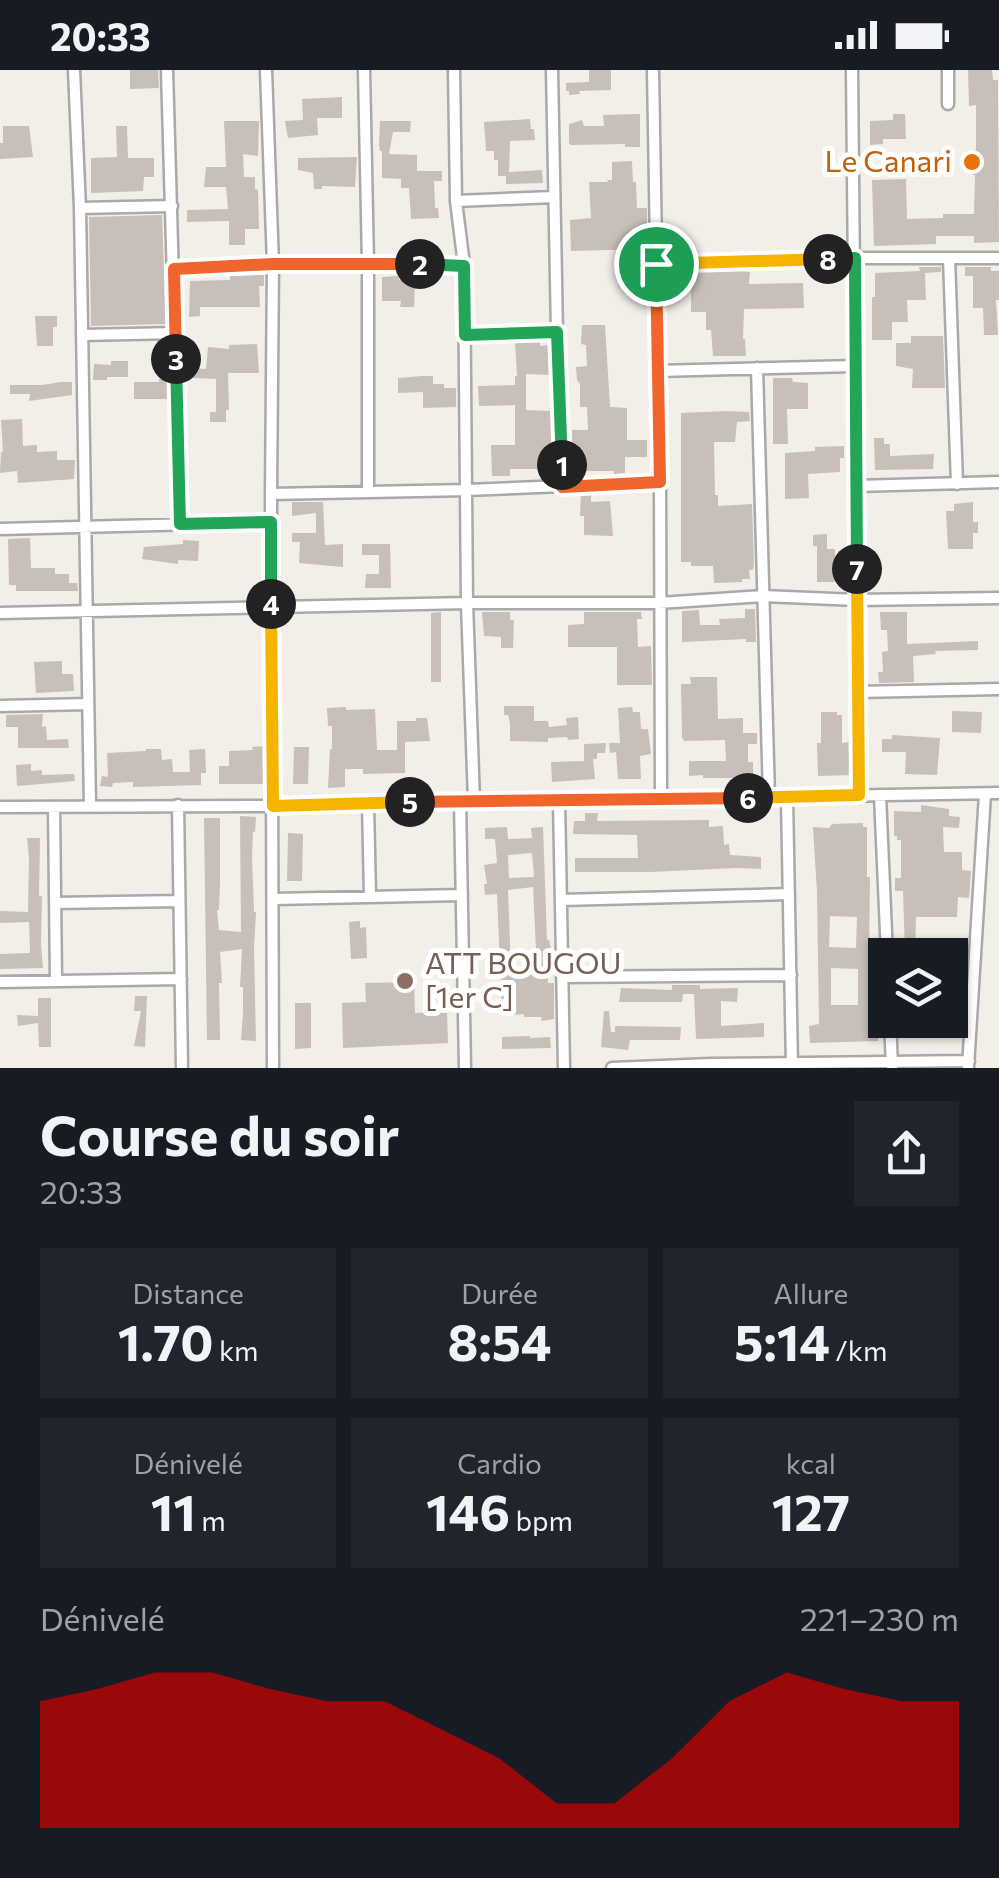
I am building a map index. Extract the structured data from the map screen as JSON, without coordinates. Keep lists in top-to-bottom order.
{
  "places": ["Le Canari", "ATT BOUGOU [1er C]"],
  "page": {
    "status": "20:33",
    "pins": [
      "8",
      "2",
      "3",
      "1",
      "7",
      "4",
      "6",
      "5"
    ],
    "heading": ["Course du soir", "20:33"],
    "stats": [
      ["Distance", "1.70 km"],
      ["Durée", "8:54"],
      ["Allure", "5:14 /km"],
      ["Dénivelé", "11 m"],
      ["Cardio", "146 bpm"],
      ["kcal", "127"]
    ],
    "chart": ["Dénivelé", "221–230 m"]
  }
}
